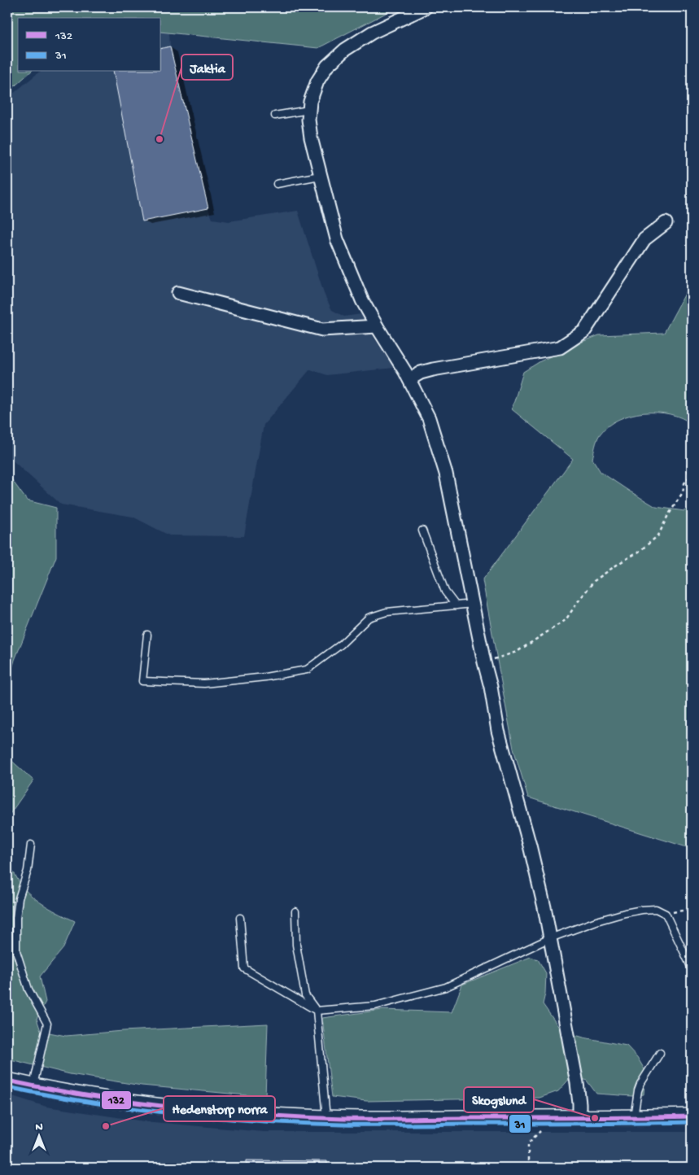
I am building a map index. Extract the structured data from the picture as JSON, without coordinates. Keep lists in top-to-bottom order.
{
  "places": ["Jaktia", "Skogslund", "Hedenstorp norra"],
  "lines": ["transit line 132", "transit line 31"],
  "legend": ["132", "31"],
  "north": "top"
}
